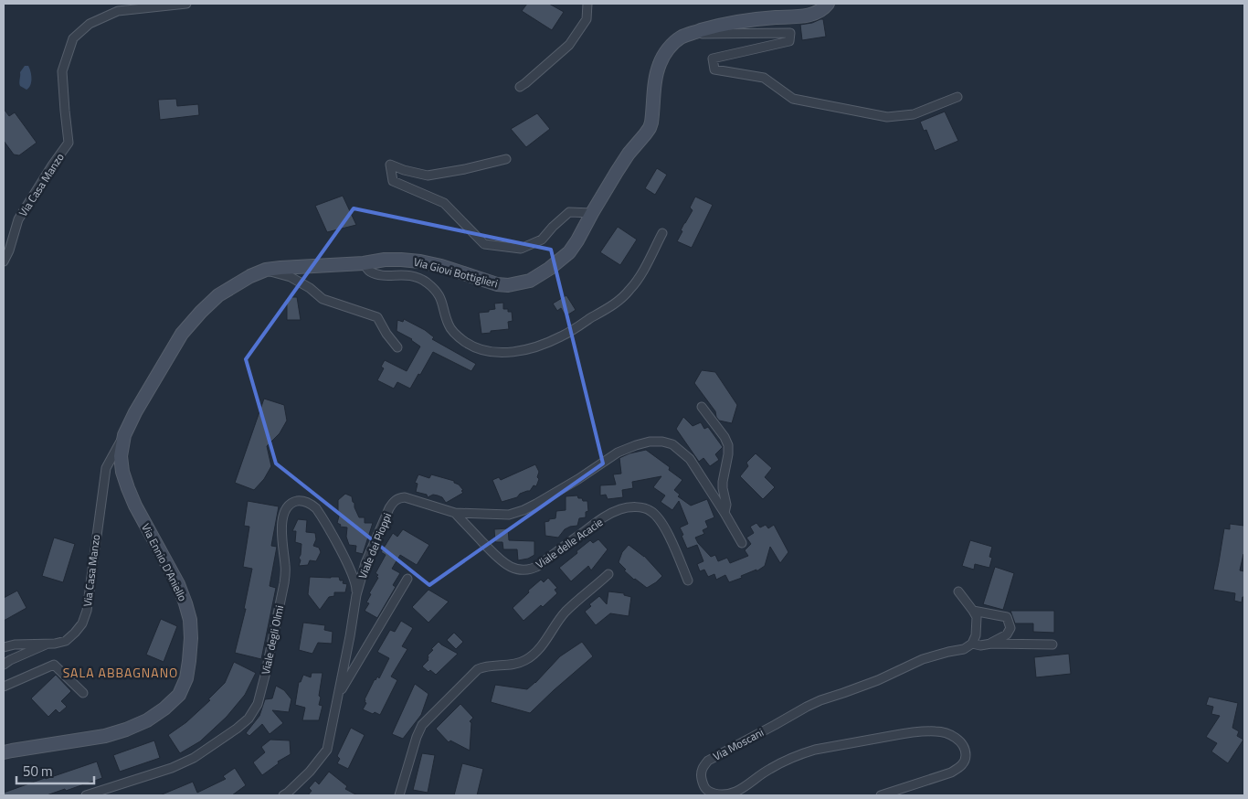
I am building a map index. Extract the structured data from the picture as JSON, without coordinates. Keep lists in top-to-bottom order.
{
  "streets": {
    "street": [
      "Via Casa Manzo",
      "Via Giovi Bottiglieri",
      "Viale delle Acacie",
      "Viale dei Pioppi",
      "Via Ennio D'Aniello",
      "Viale degli Olmi",
      "Via Moscani"
    ]
  },
  "crossings": [
    ["Via Casa Manzo", "Via Giovi Bottiglieri"],
    ["Via Casa Manzo", "Via Ennio D'Aniello"],
    ["Via Giovi Bottiglieri", "Via Ennio D'Aniello"],
    ["Viale delle Acacie", "Viale dei Pioppi"],
    ["Viale dei Pioppi", "Viale degli Olmi"]
  ],
  "districts": ["SALA ABBAGNANO"],
  "scale_bar": "50 m"
}
